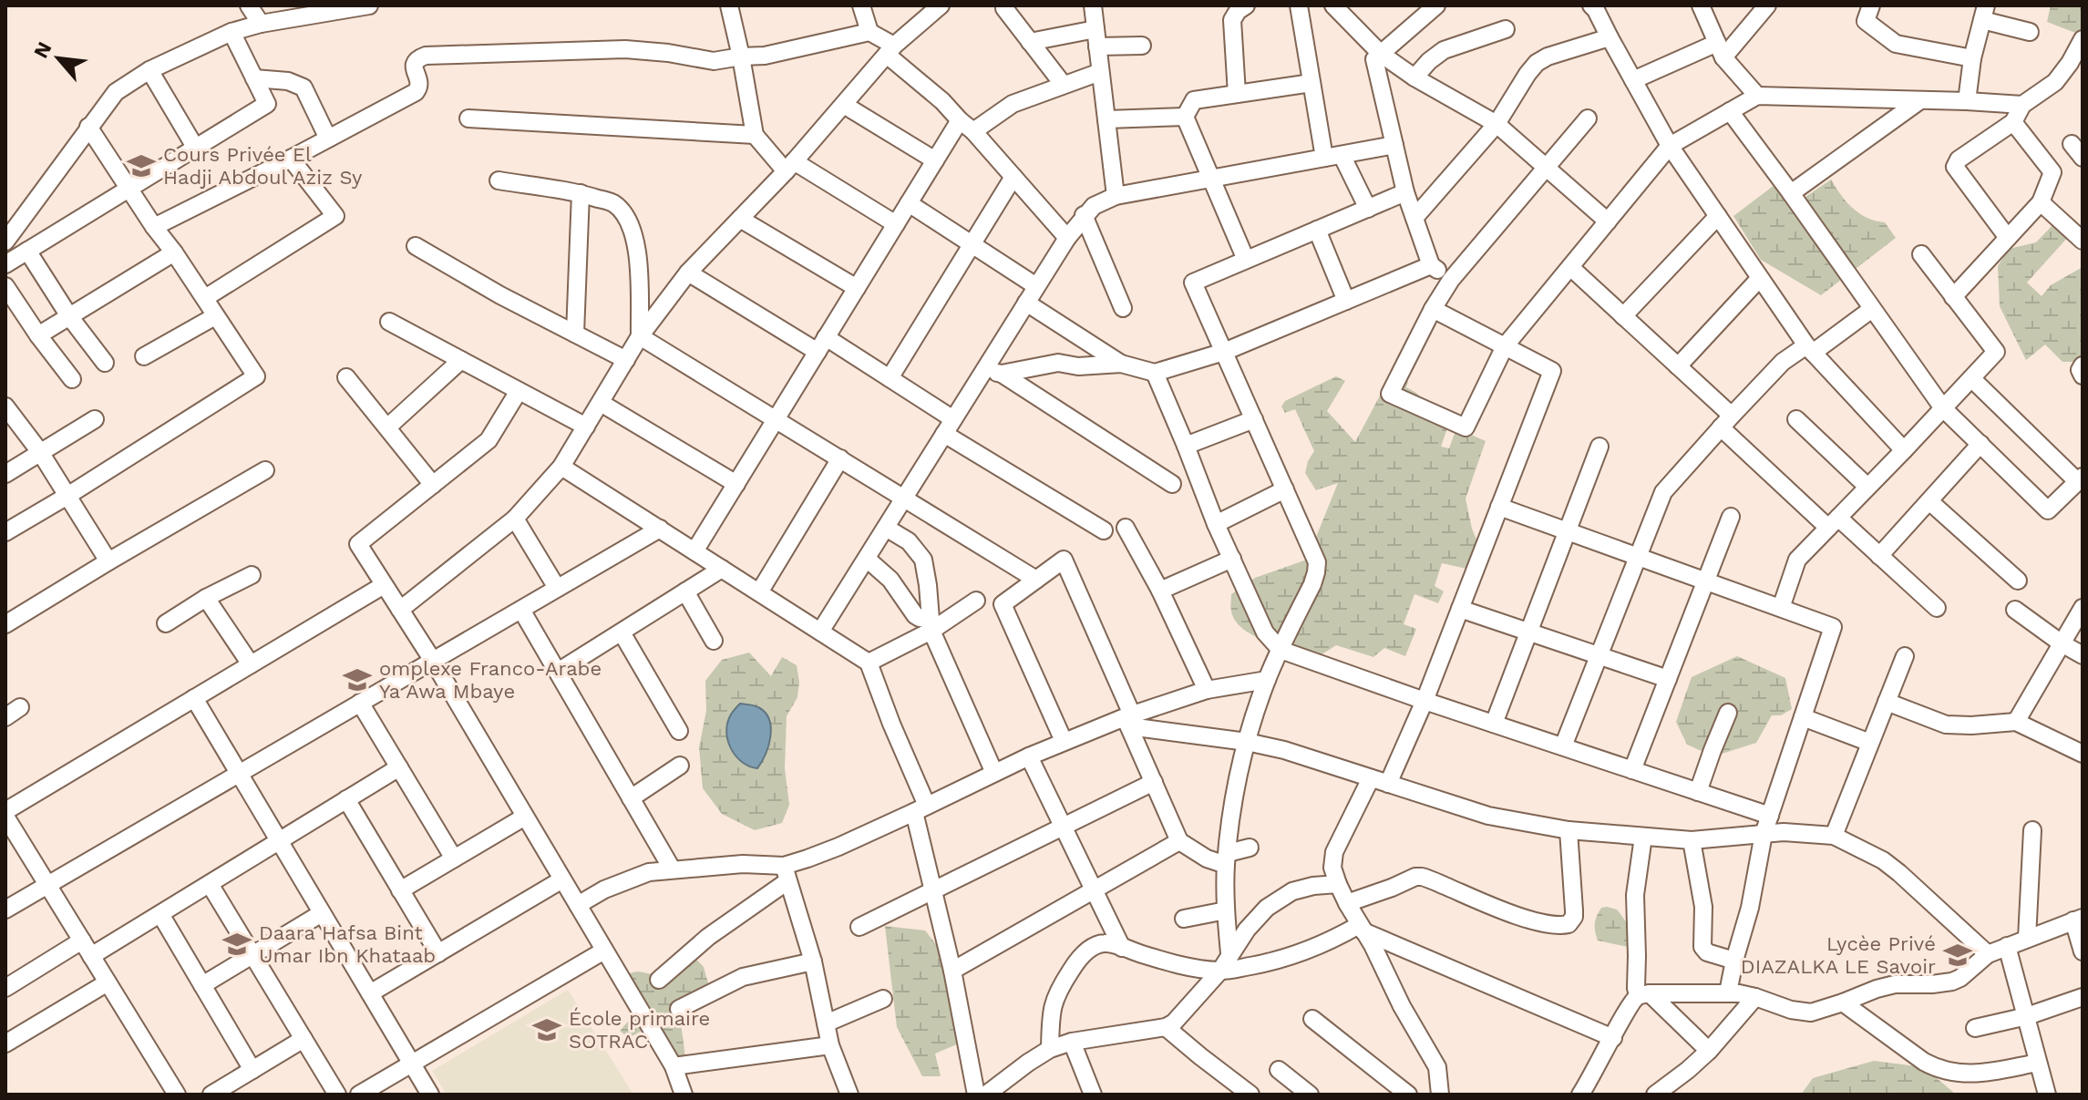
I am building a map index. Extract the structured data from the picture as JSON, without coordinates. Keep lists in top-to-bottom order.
{
  "places": {
    "school or university": [
      "Cours Privée El Hadji Abdoul Aziz Sy",
      "omplexe Franco-Arabe Ya Awa Mbaye",
      "Daara Hafsa Bint Umar Ibn Khataab",
      "Lycèe Privé DIAZALKA LE Savoir",
      "École primaire SOTRAC"
    ]
  },
  "north": "top left"
}
